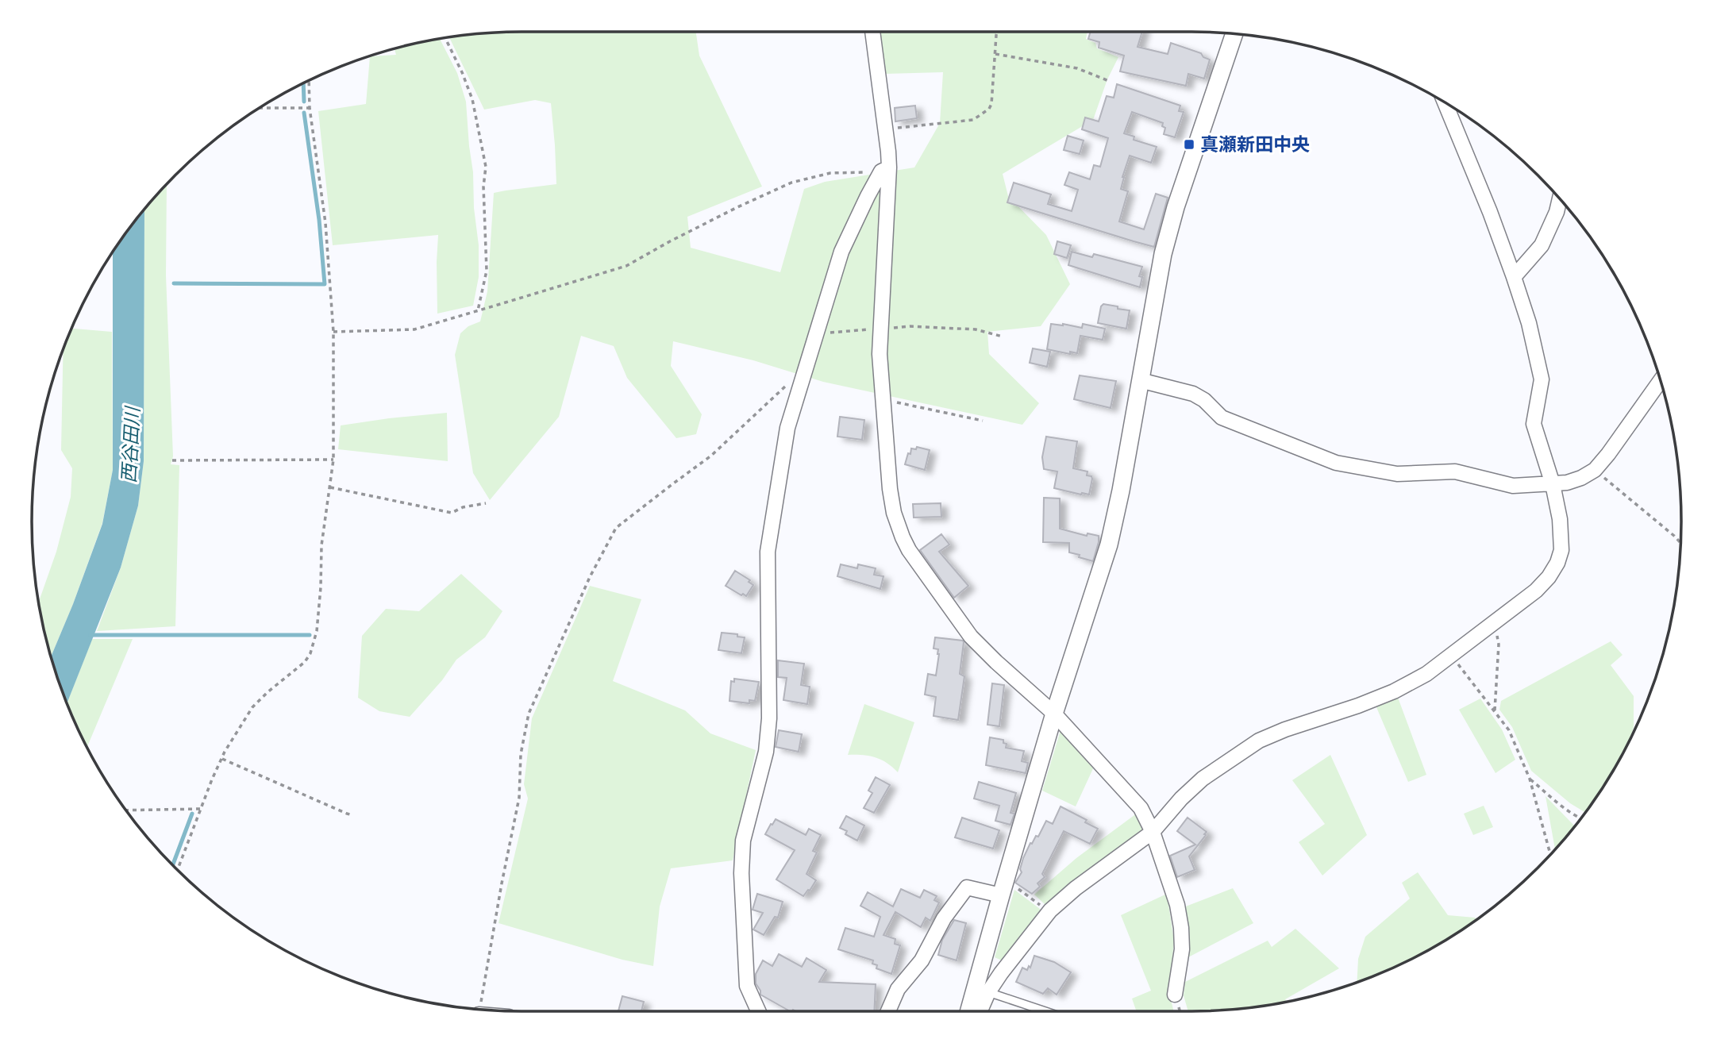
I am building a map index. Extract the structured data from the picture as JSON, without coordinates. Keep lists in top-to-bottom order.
{
  "water": ["西谷田川"],
  "places": {
    "transit": ["真瀬新田中央"]
  }
}
